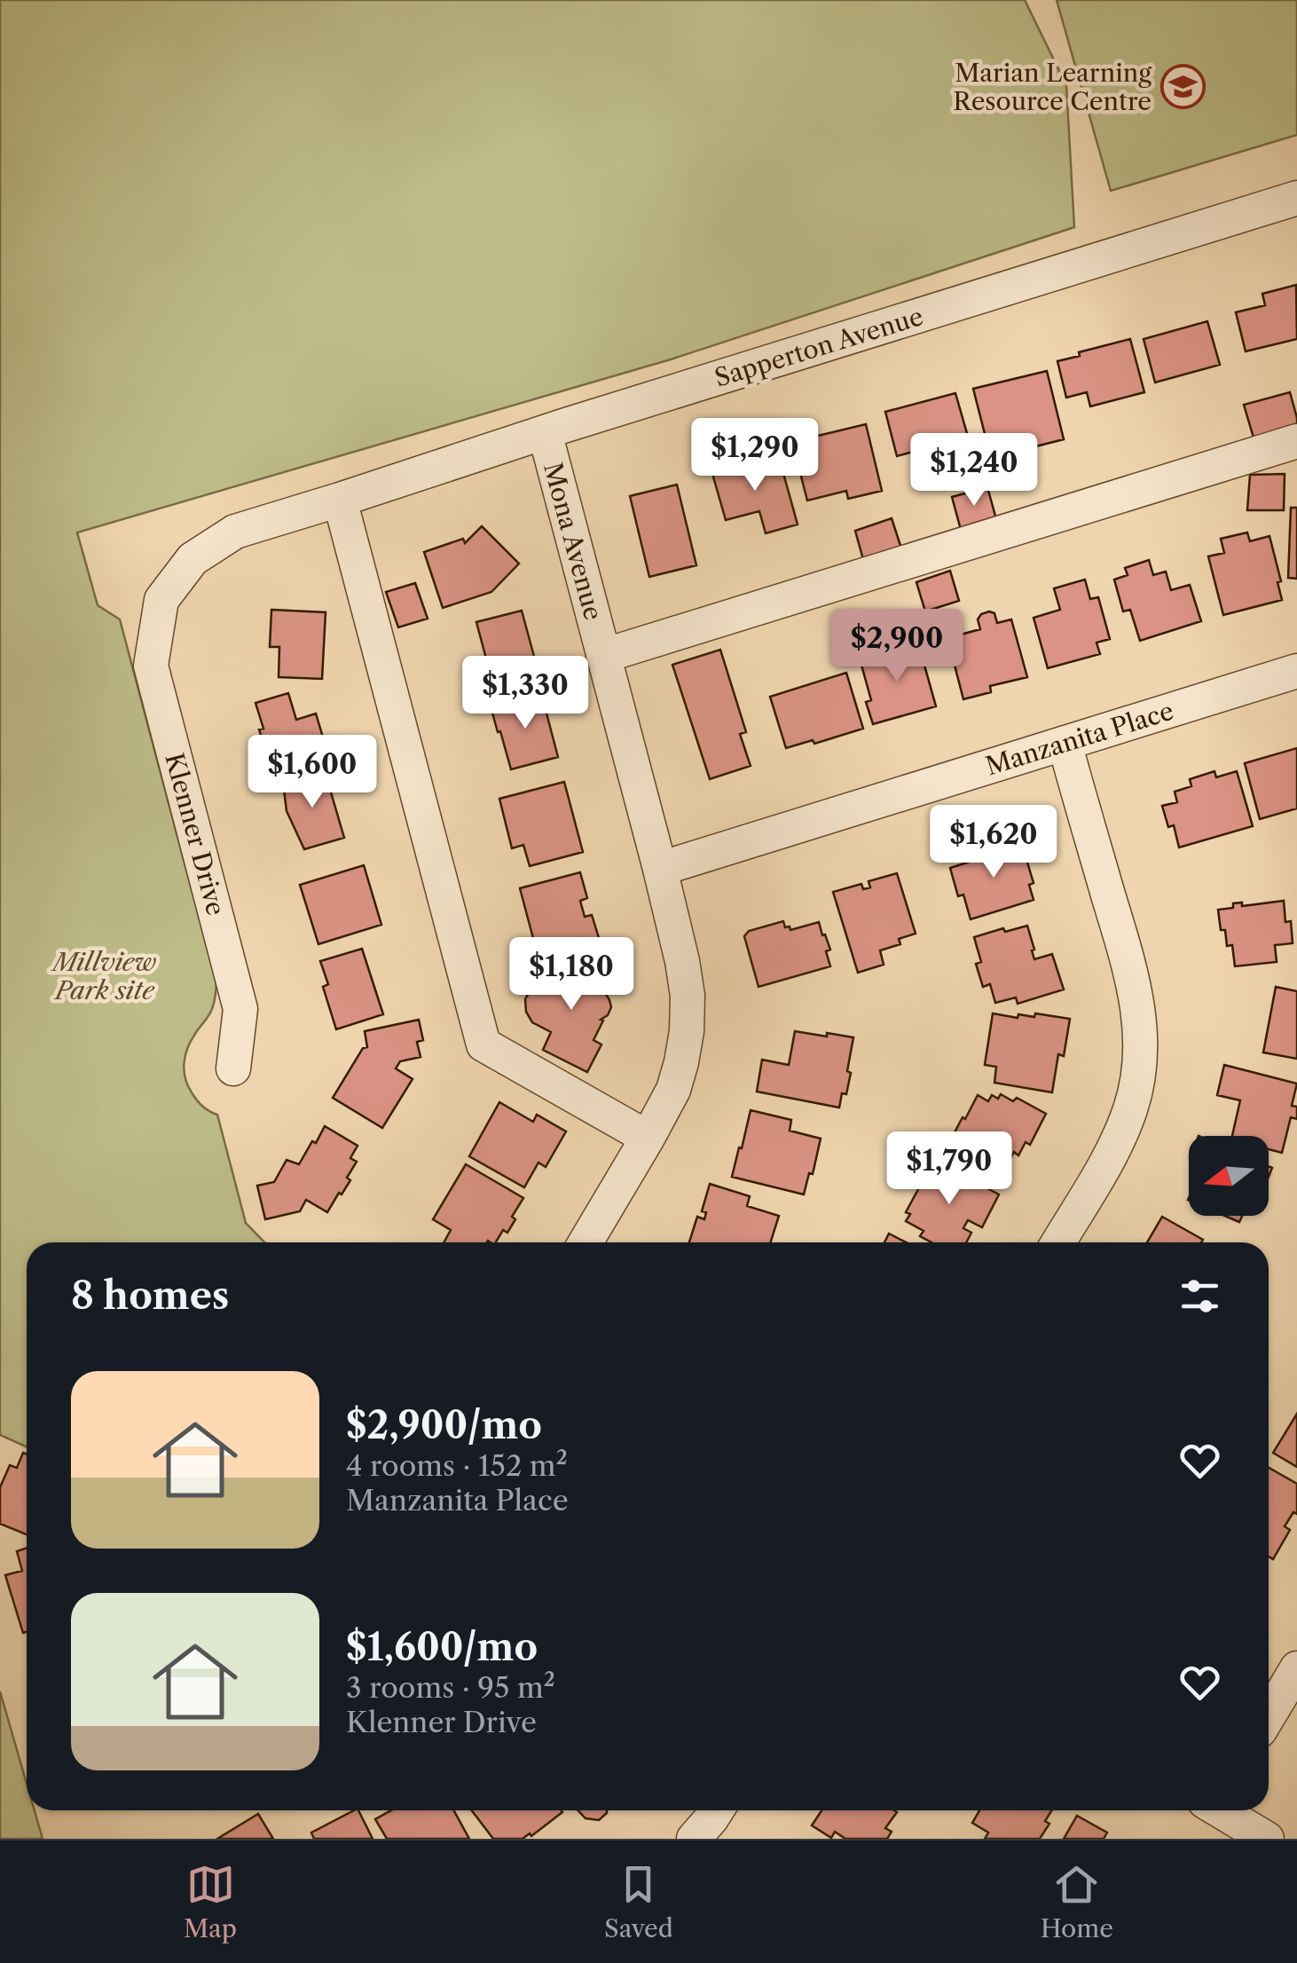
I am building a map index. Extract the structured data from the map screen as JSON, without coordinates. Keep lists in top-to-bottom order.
{
  "streets": {
    "street": [
      "Sapperton Avenue",
      "Mona Avenue",
      "Manzanita Place",
      "Klenner Drive"
    ]
  },
  "crossings": [
    ["Sapperton Avenue", "Mona Avenue"],
    ["Sapperton Avenue", "Klenner Drive"],
    ["Mona Avenue", "Manzanita Place"]
  ],
  "parks": ["Millview Park site"],
  "places": {
    "school or university": ["Marian Learning Resource Centre"]
  },
  "north": "left",
  "page": {
    "price": [
      "$1,290",
      "$1,240",
      "$2,900",
      "$1,330",
      "$1,600",
      "$1,620",
      "$1,180",
      "$1,790"
    ],
    "heading": "8 homes",
    "list": [
      {
        "name": "$2,900/mo",
        "note": "4 rooms · 152 m² · Manzanita Place"
      },
      {
        "name": "$1,600/mo",
        "note": "3 rooms · 95 m² · Klenner Drive"
      }
    ],
    "tabs": ["Map", "Saved", "Home"]
  }
}
